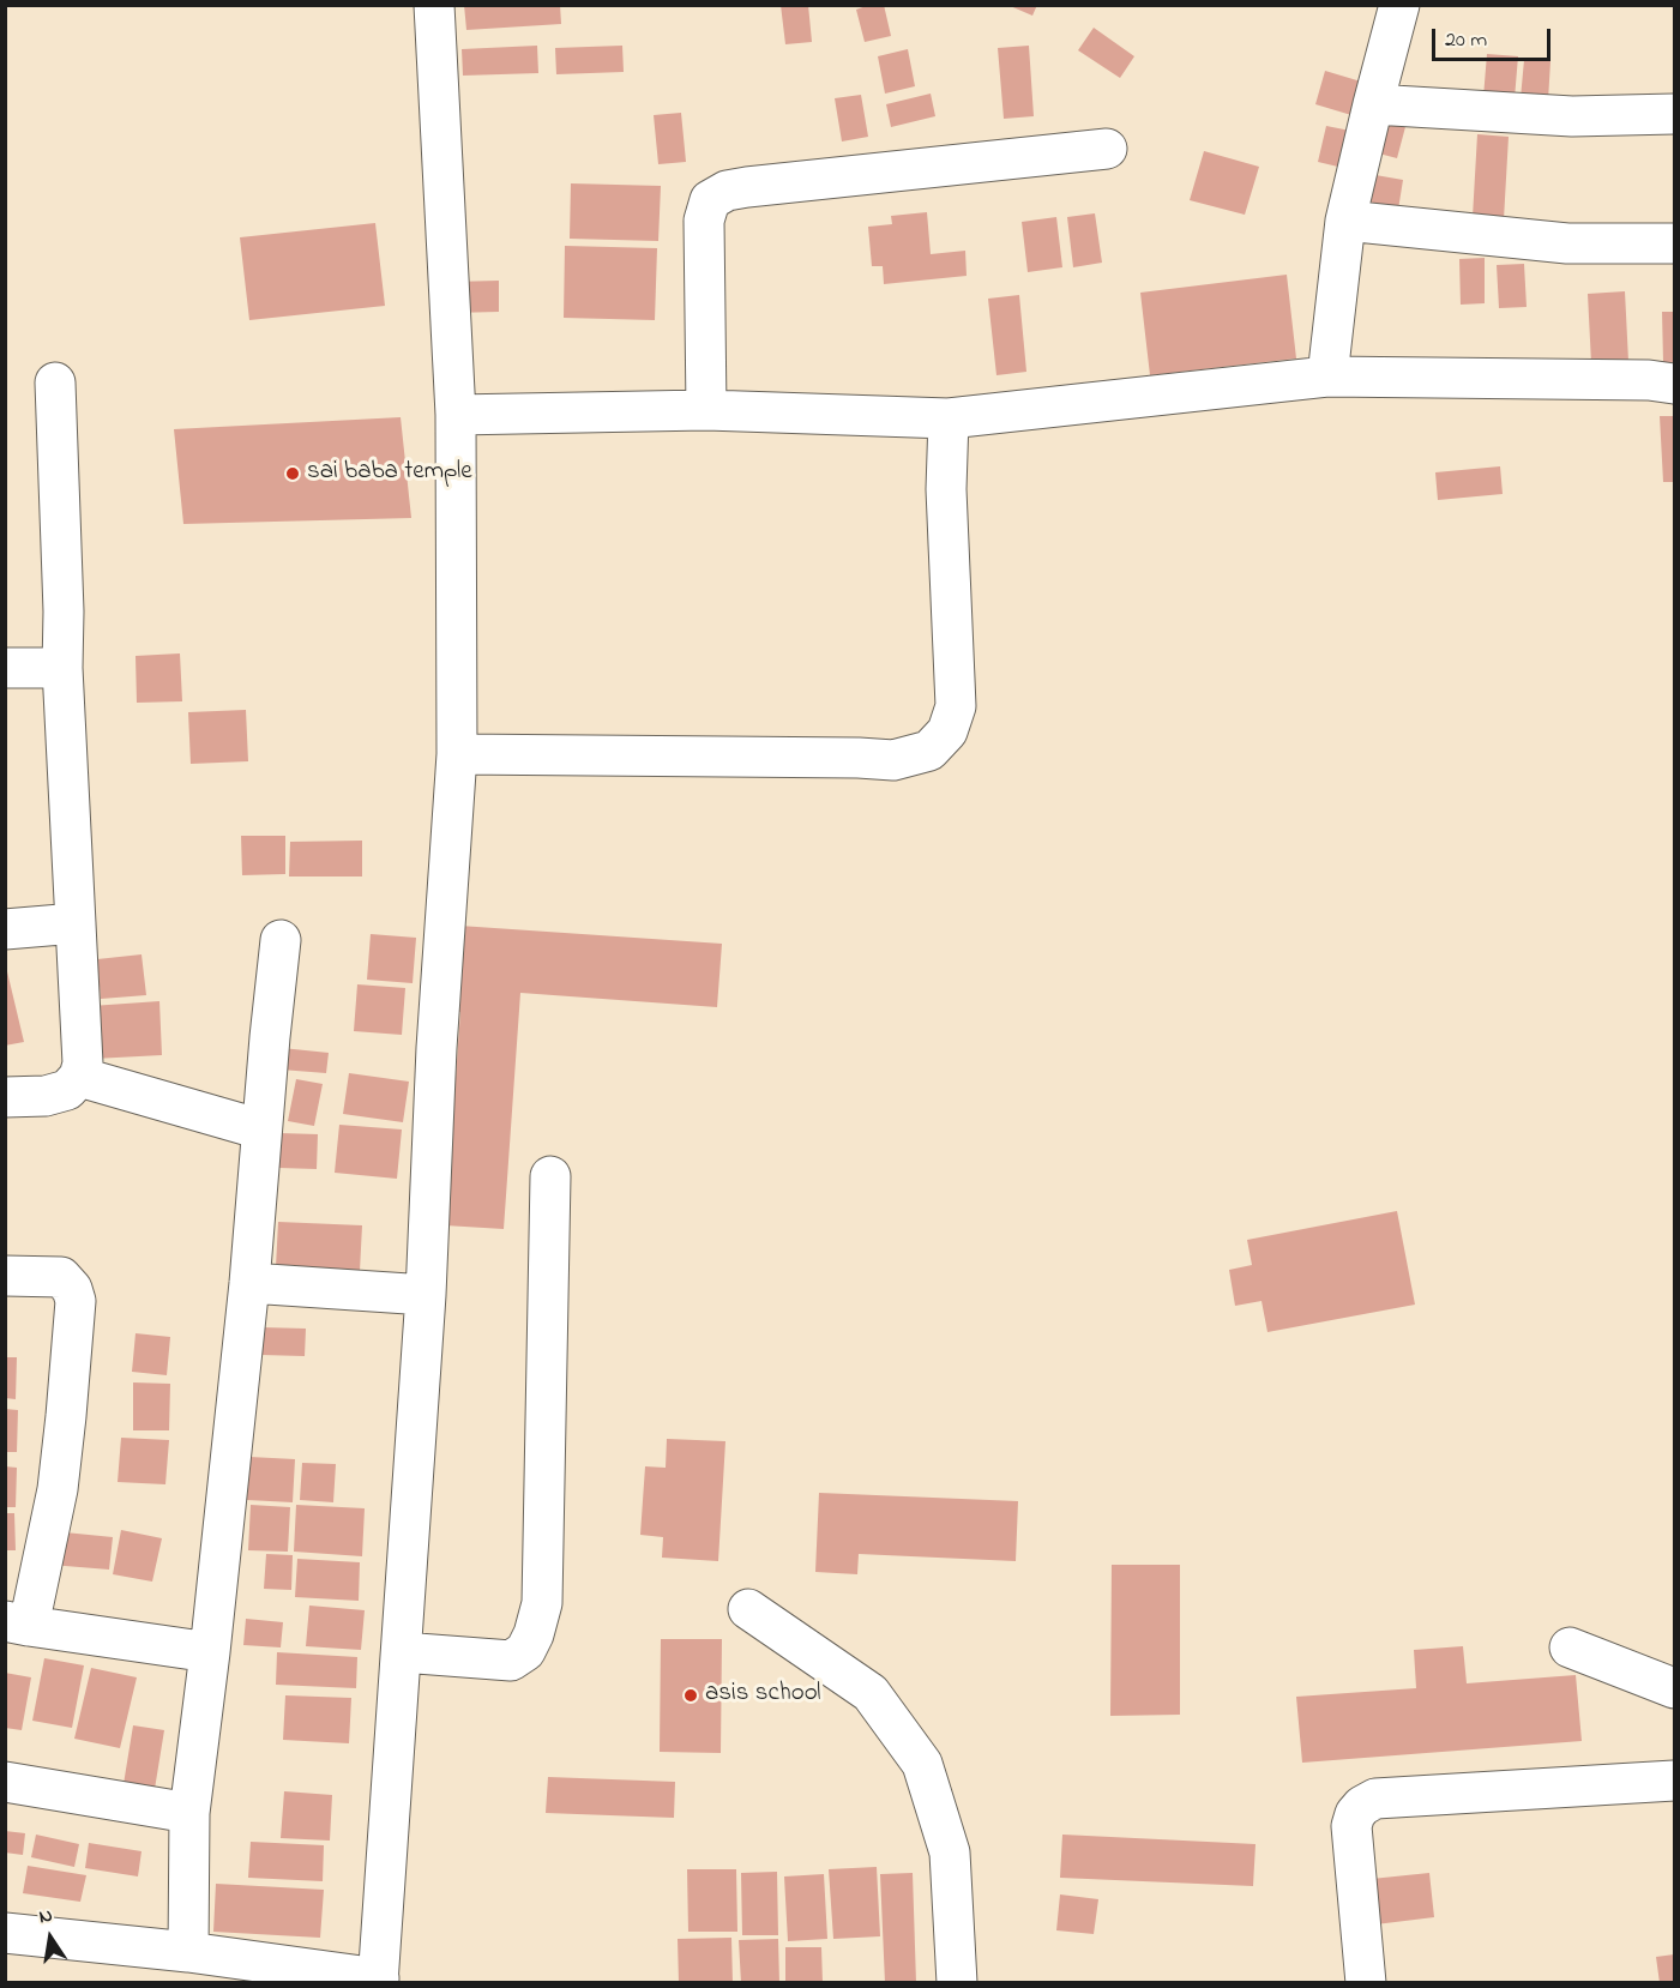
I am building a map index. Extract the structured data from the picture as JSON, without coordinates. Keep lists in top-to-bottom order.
{
  "places": ["sai baba temple", "asis school"],
  "scale_bar": "20 m",
  "north": "top"
}
